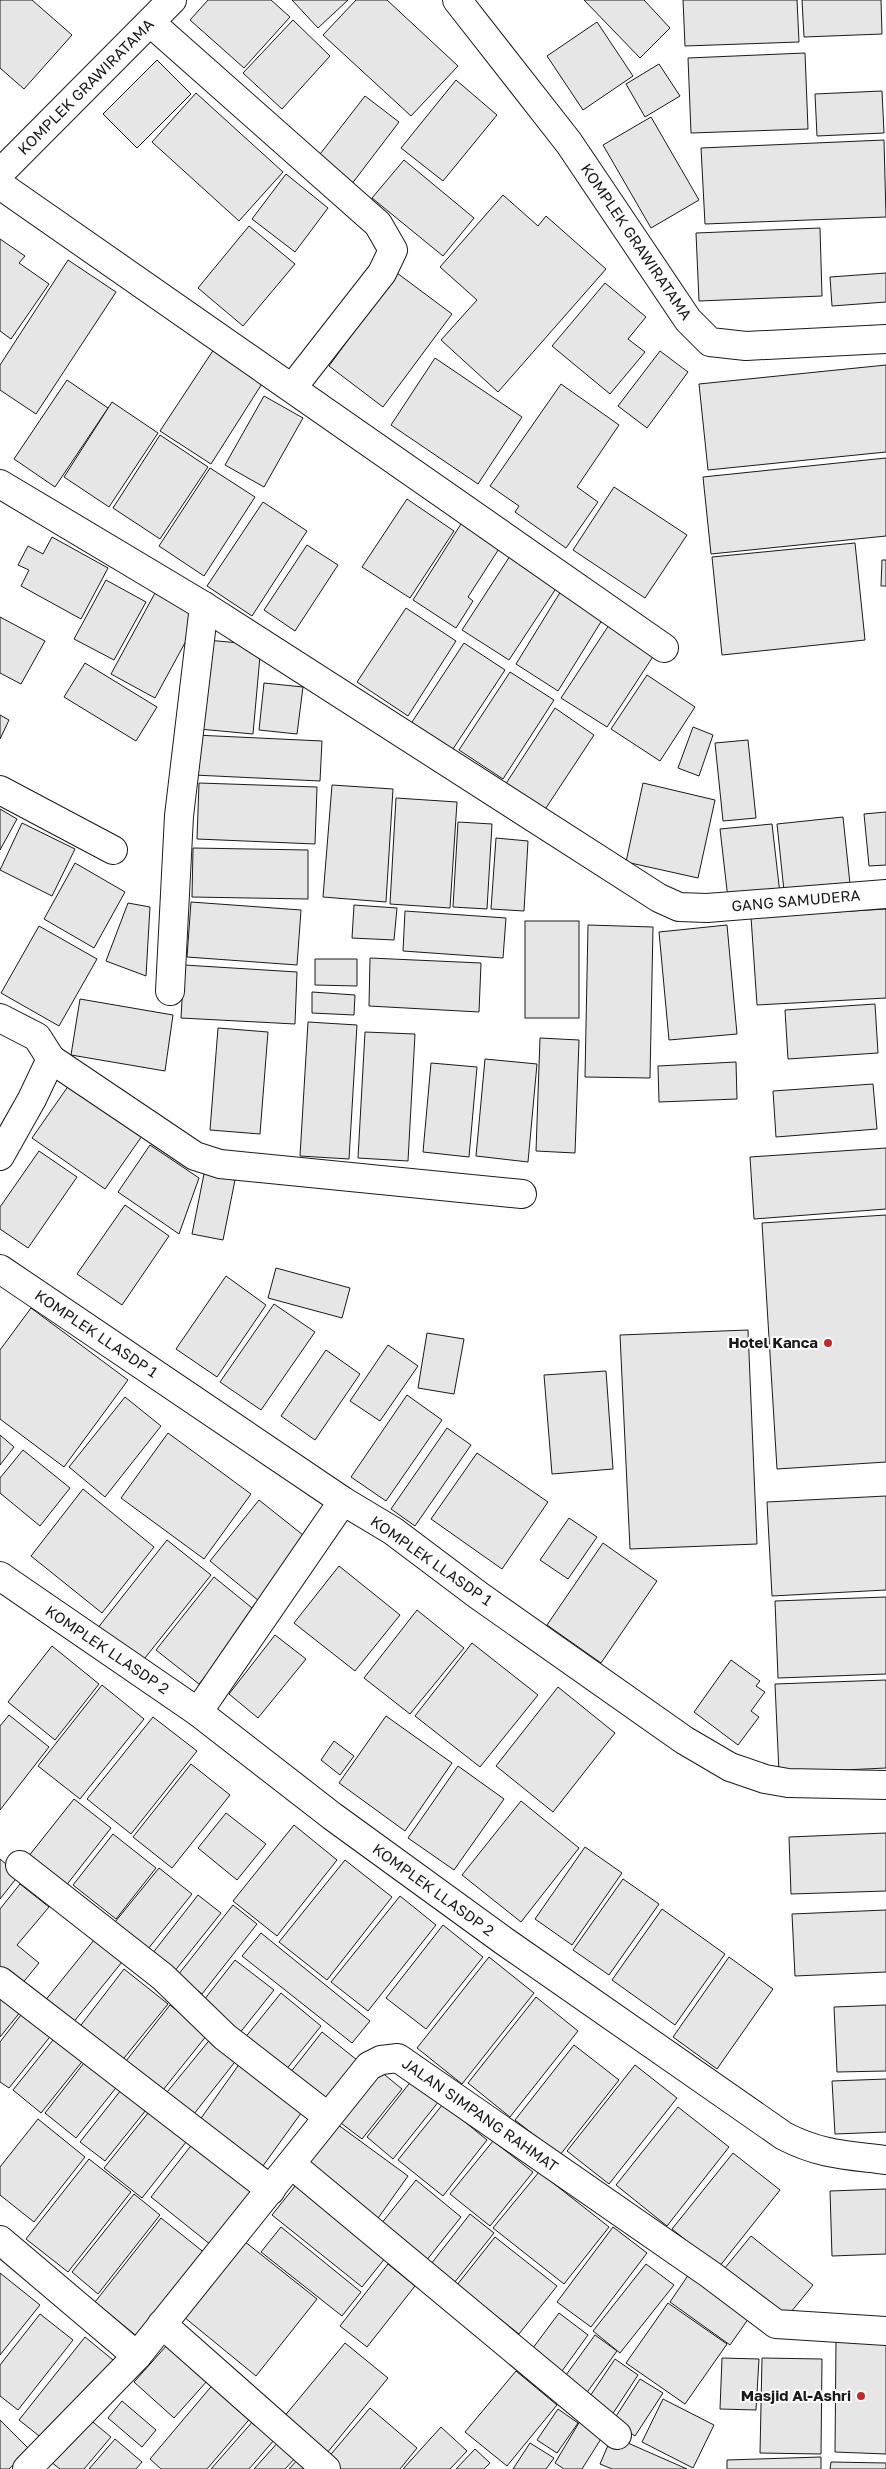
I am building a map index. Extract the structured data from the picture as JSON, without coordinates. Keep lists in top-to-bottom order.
{
  "streets": {
    "street": [
      "KOMPLEK GRAWIRATAMA",
      "GANG SAMUDERA",
      "KOMPLEK LLASDP 1",
      "KOMPLEK LLASDP 2",
      "JALAN SIMPANG RAHMAT"
    ]
  },
  "places": ["Hotel Kanca", "Masjid Al-Ashri"]
}
